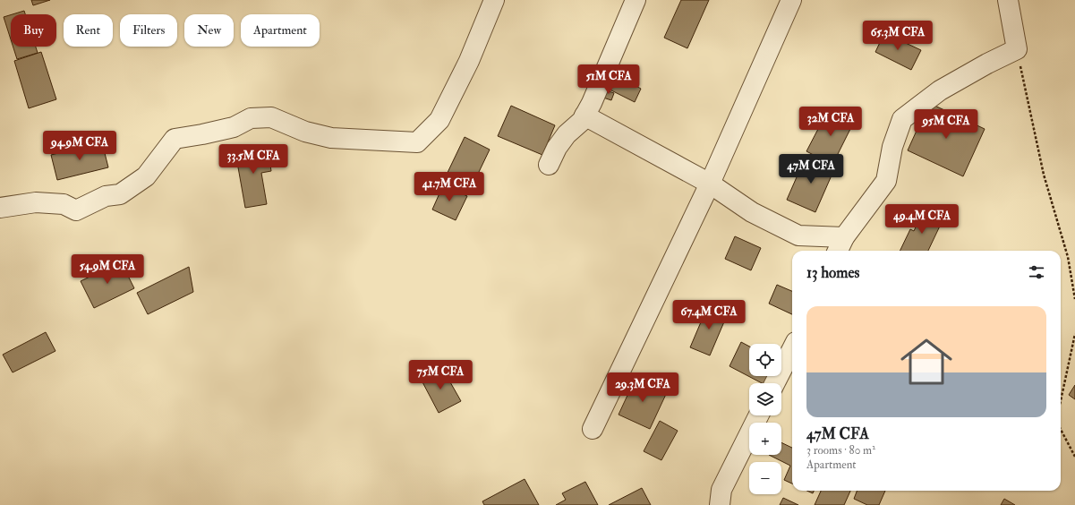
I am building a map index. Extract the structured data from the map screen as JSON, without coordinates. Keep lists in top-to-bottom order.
{
  "page": {
    "chip": [
      "Buy",
      "Rent",
      "Filters",
      "New",
      "Apartment"
    ],
    "price": [
      "65.3M CFA",
      "51M CFA",
      "32M CFA",
      "95M CFA",
      "94.9M CFA",
      "33.5M CFA",
      "47M CFA",
      "41.7M CFA",
      "49.4M CFA",
      "54.9M CFA",
      "67.4M CFA",
      "75M CFA",
      "29.3M CFA"
    ],
    "heading": "13 homes",
    "list": [
      {
        "name": "47M CFA",
        "note": "3 rooms · 80 m² · Apartment"
      }
    ],
    "map_buttons": ["+", "−"]
  }
}
